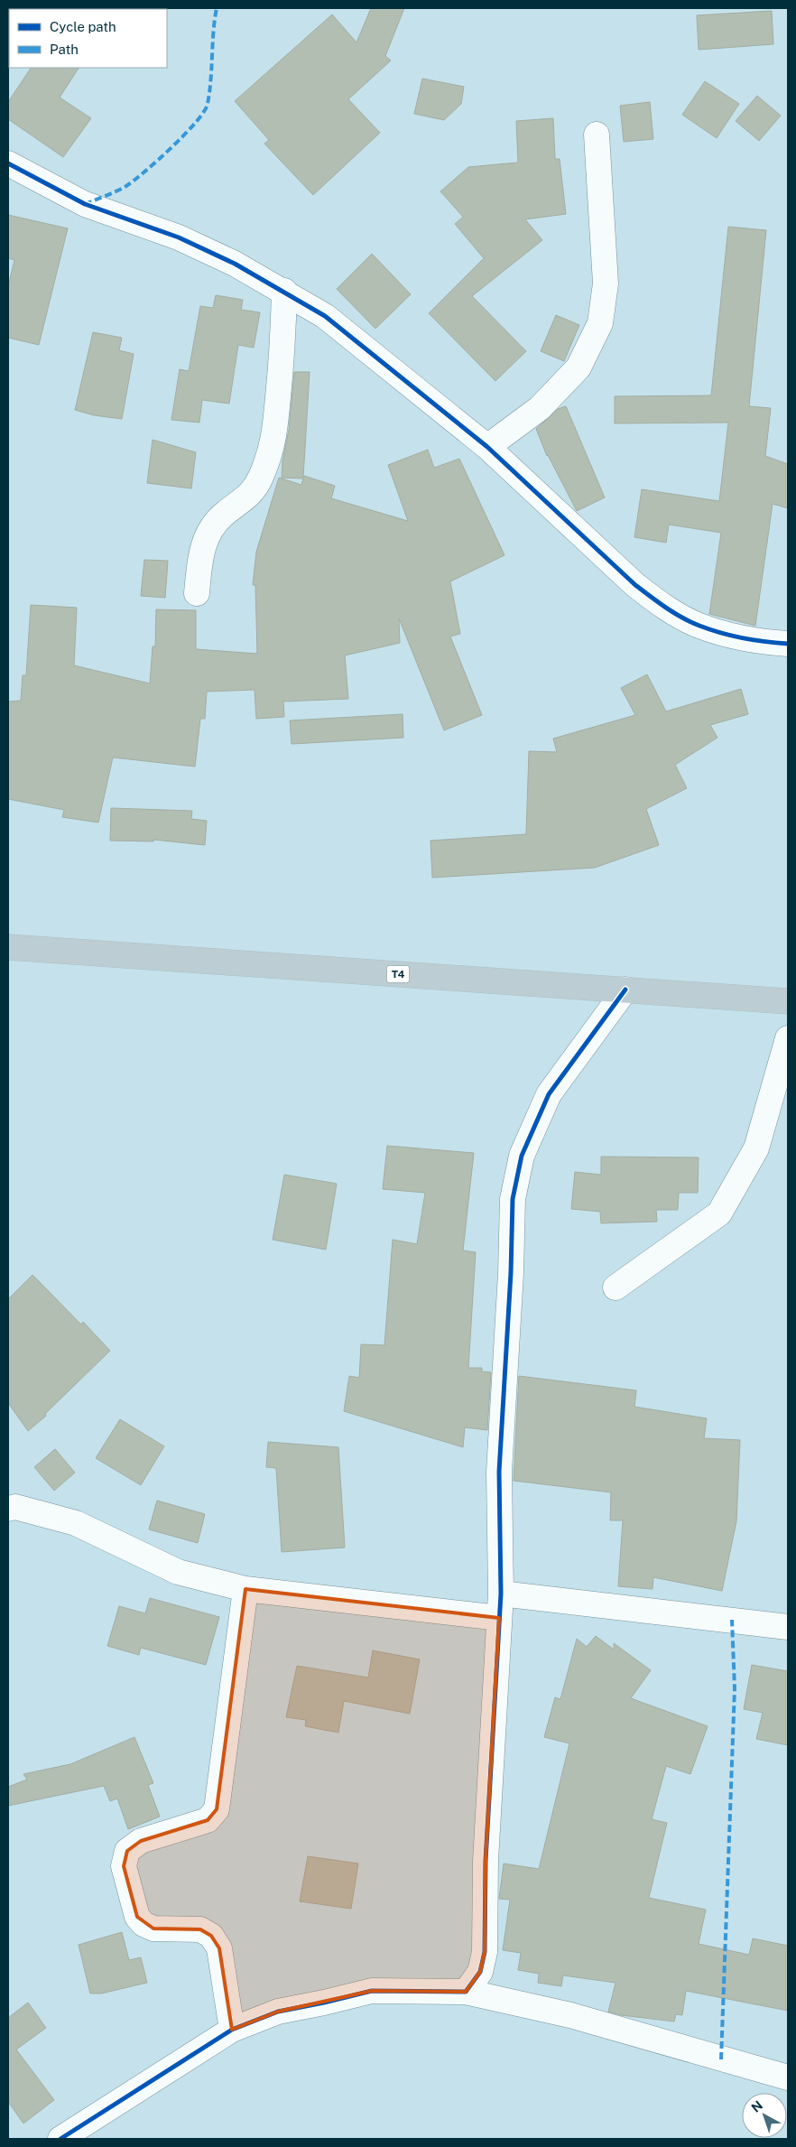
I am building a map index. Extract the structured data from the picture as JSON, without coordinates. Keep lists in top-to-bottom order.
{
  "streets": {
    "highway": ["T4"]
  },
  "legend": ["Cycle path", "Path"],
  "north": "top left"
}
